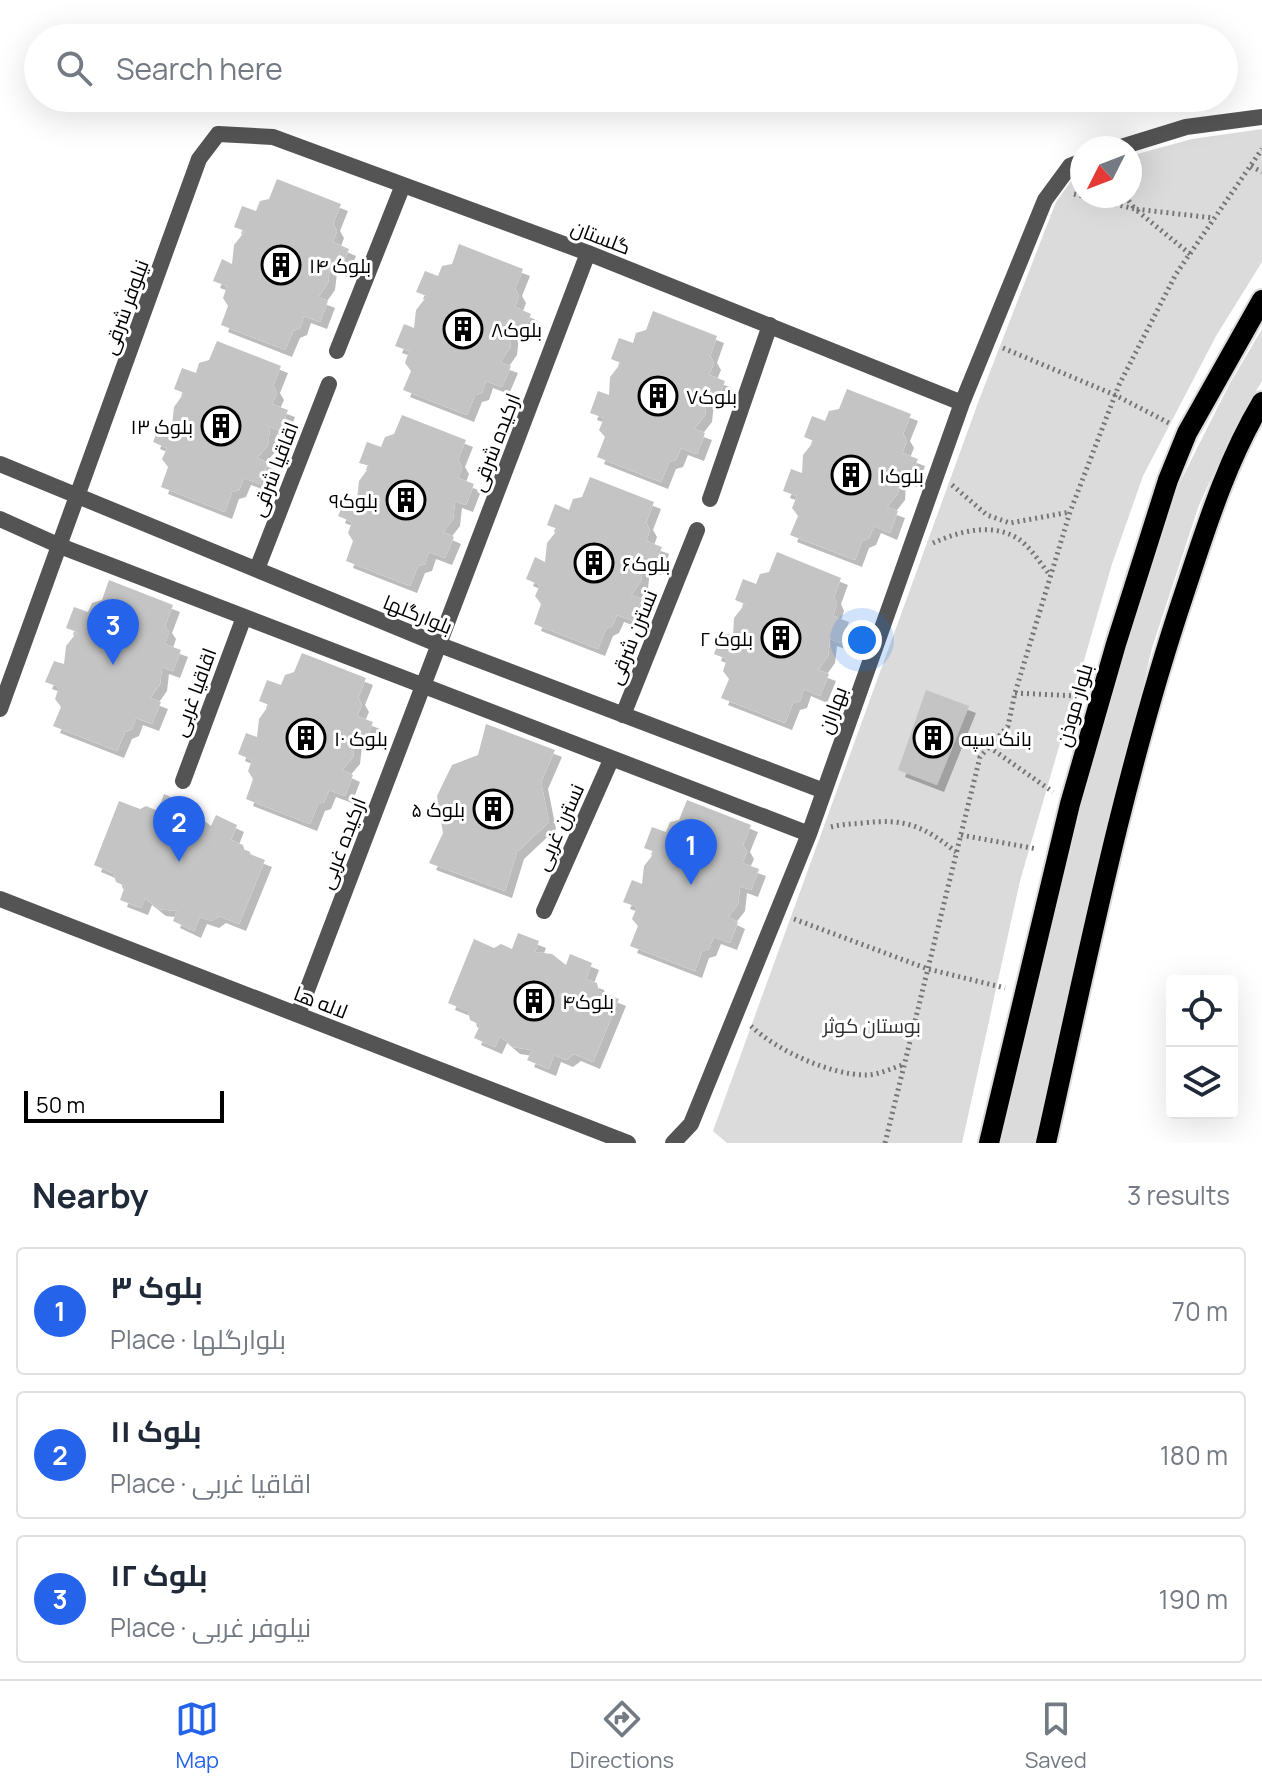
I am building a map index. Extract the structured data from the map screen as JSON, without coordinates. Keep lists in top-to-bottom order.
{
  "streets": {
    "main road": ["بلوار موذن"],
    "street": [
      "گلستان",
      "نیلوفر شرقی",
      "ارکیده شرقی",
      "اقاقیا شرقی",
      "بلوارگلها",
      "نسترن شرقی",
      "اقاقیا غربی",
      "بهاران",
      "نسترن غربی",
      "ارکیده غربی",
      "لاله ها"
    ]
  },
  "crossings": [
    ["گلستان", "نیلوفر شرقی"],
    ["گلستان", "ارکیده شرقی"],
    ["گلستان", "بهاران"],
    ["نیلوفر شرقی", "بلوارگلها"],
    ["ارکیده شرقی", "بلوارگلها"],
    ["ارکیده شرقی", "ارکیده غربی"],
    ["اقاقیا شرقی", "بلوارگلها"],
    ["بلوارگلها", "نسترن شرقی"],
    ["بلوارگلها", "بهاران"],
    ["ارکیده غربی", "لاله ها"]
  ],
  "parks": ["بوستان کوثر"],
  "places": {
    "building": [
      "بلوک ۱۴",
      "بلوک۸",
      "بلوک۷",
      "بلوک ۱۳",
      "بلوک۱",
      "بلوک۹",
      "بلوک۶",
      "بلوک ۲",
      "بلوک ۱۰",
      "بانک سپه",
      "بلوک ۵",
      "بلوک۴"
    ]
  },
  "scale_bar": "50 m",
  "north": "bottom left",
  "page": {
    "search": "Search here",
    "pins": ["3", "2", "1"],
    "scale": "50 m",
    "heading": ["Nearby", "3 results"],
    "list": [
      {
        "mark": "1",
        "name": "بلوک ۳",
        "note": "Place · بلوارگلها",
        "value": "70 m"
      },
      {
        "mark": "2",
        "name": "بلوک ۱۱",
        "note": "Place · اقاقیا غربی",
        "value": "180 m"
      },
      {
        "mark": "3",
        "name": "بلوک ۱۲",
        "note": "Place · نیلوفر غربی",
        "value": "190 m"
      }
    ],
    "nav": ["Map", "Directions", "Saved"]
  }
}
